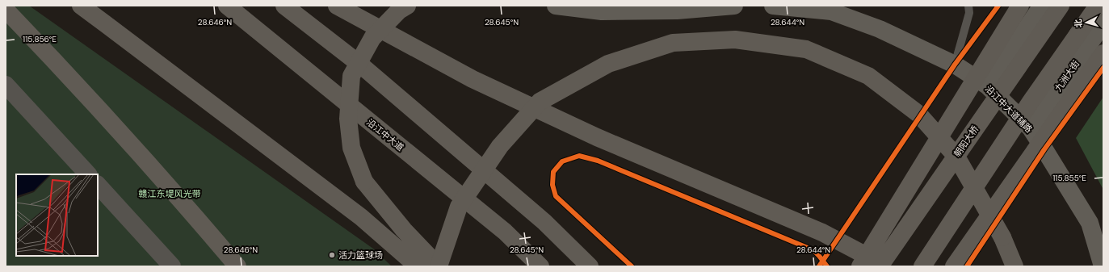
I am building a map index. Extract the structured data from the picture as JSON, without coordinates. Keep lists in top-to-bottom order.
{
  "streets": {
    "highway": ["沿江中大道", "朝阳大桥"],
    "main road": ["九洲大街", "沿江中大道辅路"]
  },
  "crossings": [
    ["九洲大街", "沿江中大道辅路"]
  ],
  "parks": ["赣江东堤风光带"],
  "places": ["活力篮球场"],
  "north": "left",
  "coordinates": [
    "28.646°N",
    "28.645°N",
    "28.644°N",
    "115.856°E",
    "115.855°E"
  ]
}
